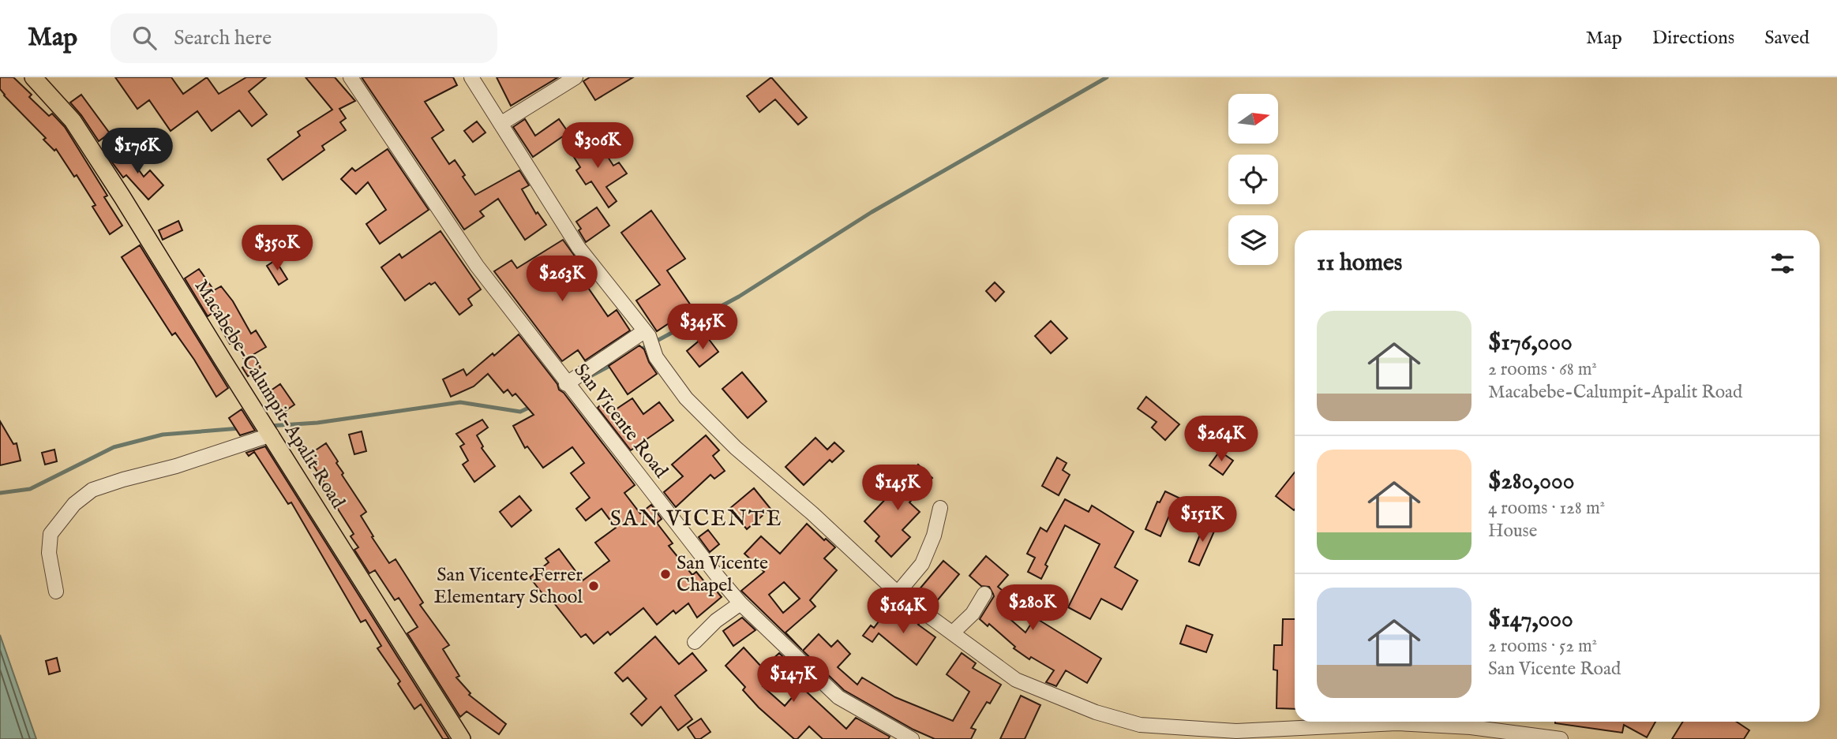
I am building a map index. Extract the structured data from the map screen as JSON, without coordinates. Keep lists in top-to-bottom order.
{
  "streets": {
    "main road": ["Macabebe-Calumpit-Apalit Road"],
    "street": ["San Vicente Road"]
  },
  "districts": ["SAN VICENTE"],
  "places": ["San Vicente Chapel", "San Vicente Ferrer Elementary School"],
  "north": "right",
  "page": {
    "header": "Map",
    "search": "Search here",
    "nav": ["Map", "Directions", "Saved"],
    "price": [
      "$306K",
      "$176K",
      "$350K",
      "$263K",
      "$345K",
      "$264K",
      "$145K",
      "$151K",
      "$280K",
      "$164K",
      "$147K"
    ],
    "heading": "11 homes",
    "list": [
      {
        "name": "$176,000",
        "note": "2 rooms · 68 m² · Macabebe-Calumpit-Apalit Road"
      },
      {
        "name": "$280,000",
        "note": "4 rooms · 128 m² · House"
      },
      {
        "name": "$147,000",
        "note": "2 rooms · 52 m² · San Vicente Road"
      }
    ]
  }
}
